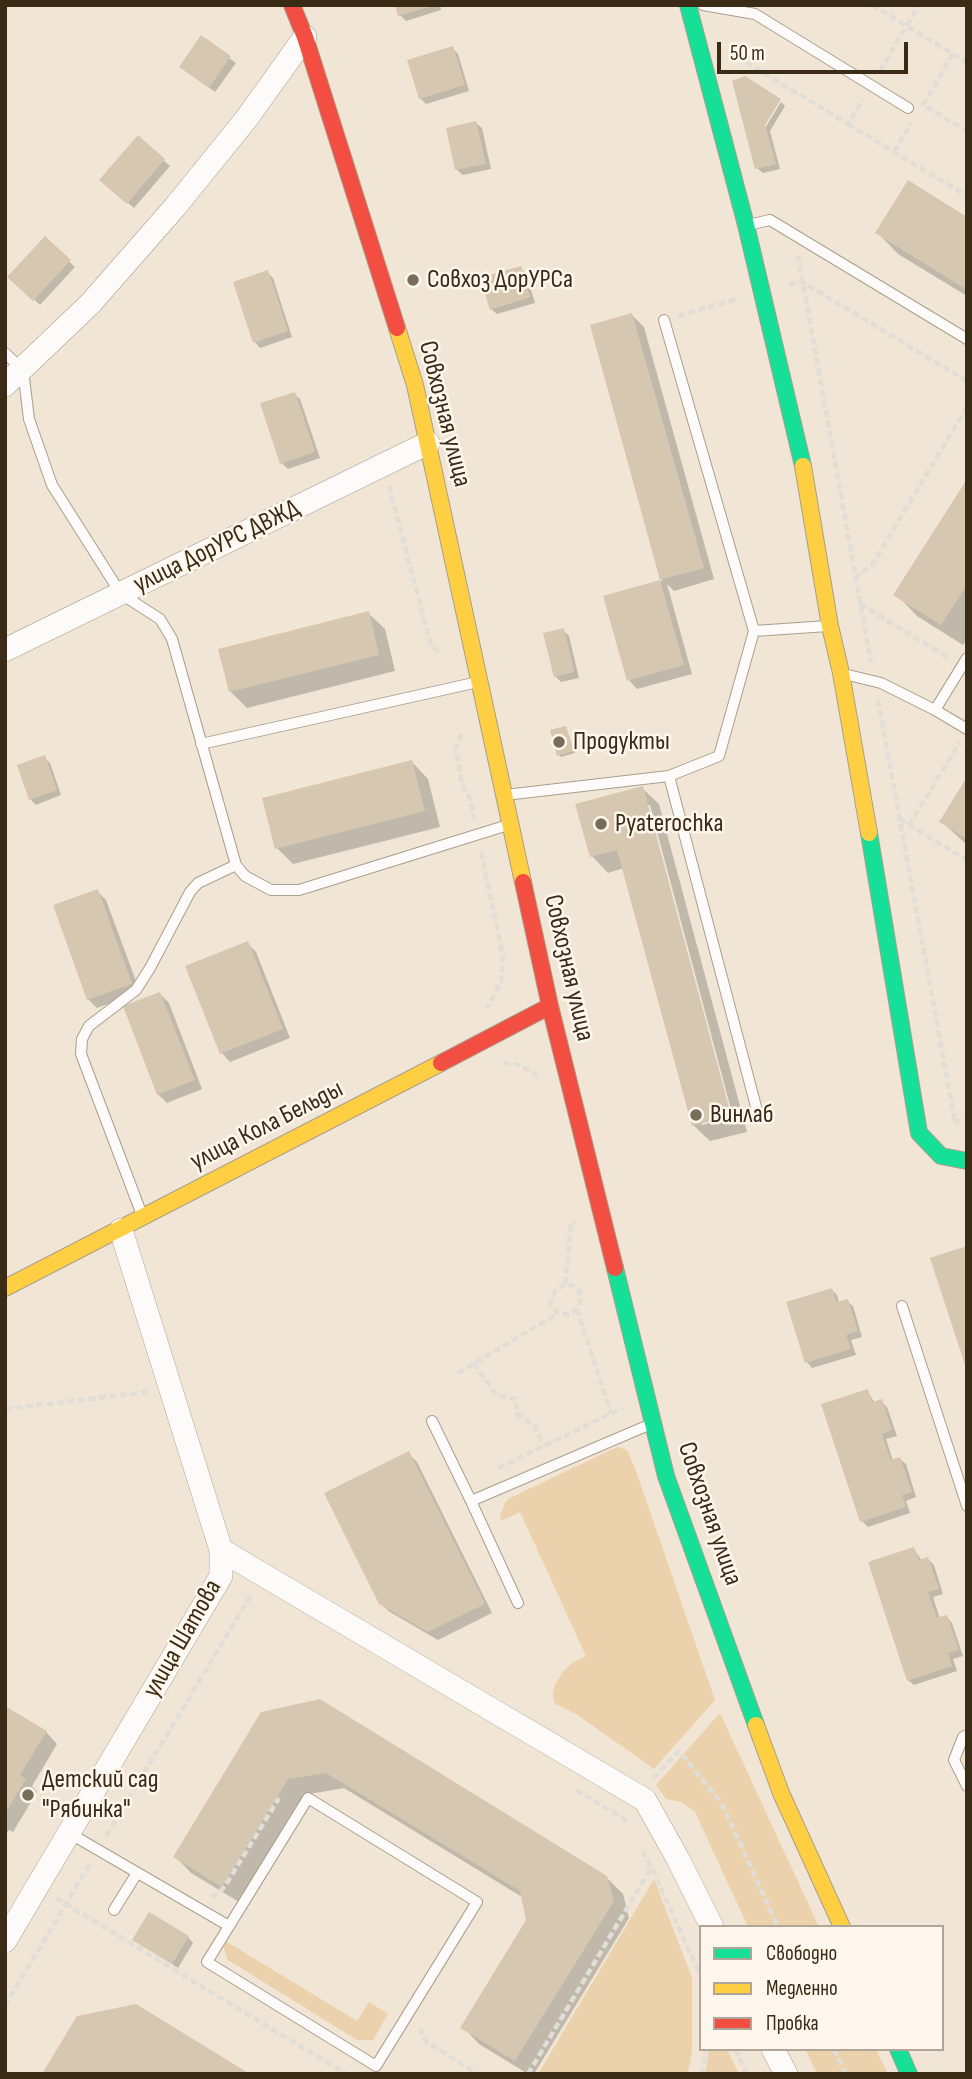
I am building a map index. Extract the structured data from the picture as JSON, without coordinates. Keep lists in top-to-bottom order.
{
  "streets": {
    "main road": ["Совхозная улица", "улица Кола Бельды"],
    "street": ["улица ДорУРС ДВЖД", "улица Шатова"]
  },
  "crossings": [
    ["Совхозная улица", "улица ДорУРС ДВЖД"],
    ["Совхозная улица", "улица Кола Бельды"],
    ["улица Кола Бельды", "улица Шатова"]
  ],
  "places": [
    "Совхоз ДорУPCа",
    "Продукты",
    "Pyaterochka",
    "Винлаб",
    "Детский сад \"Рябинка\""
  ],
  "legend": ["Свободно", "Медленно", "Пробка"],
  "scale_bar": "50 m"
}
